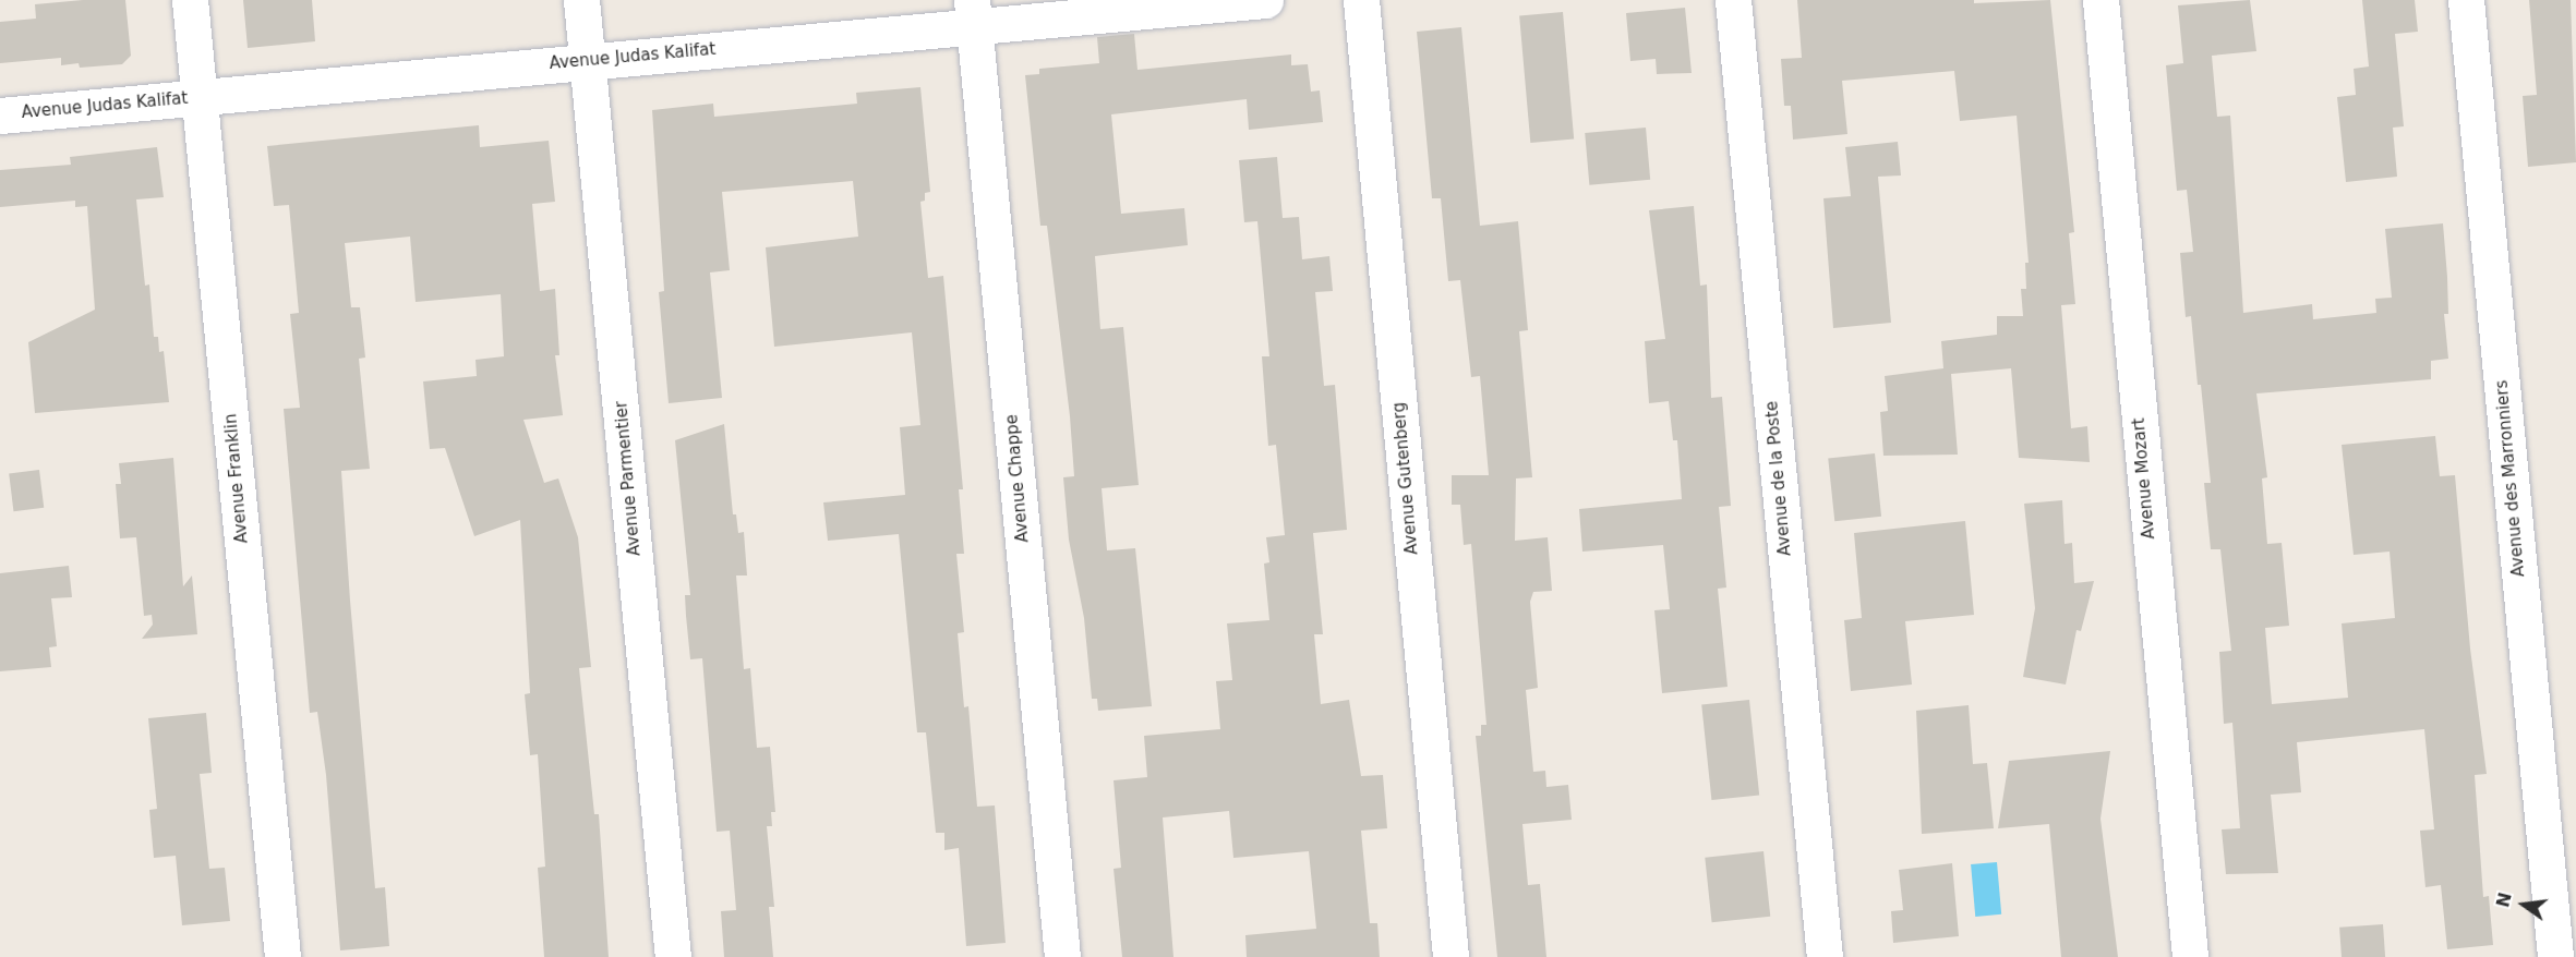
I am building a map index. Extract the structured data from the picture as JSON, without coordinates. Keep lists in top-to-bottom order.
{
  "streets": {
    "street": [
      "Avenue Judas Kalifat",
      "Avenue Franklin",
      "Avenue Parmentier",
      "Avenue Chappe",
      "Avenue Gutenberg",
      "Avenue de la Poste",
      "Avenue Mozart",
      "Avenue des Marronniers"
    ]
  },
  "crossings": [
    ["Avenue Judas Kalifat", "Avenue Franklin"],
    ["Avenue Judas Kalifat", "Avenue Parmentier"],
    ["Avenue Judas Kalifat", "Avenue Chappe"]
  ],
  "north": "left"
}
